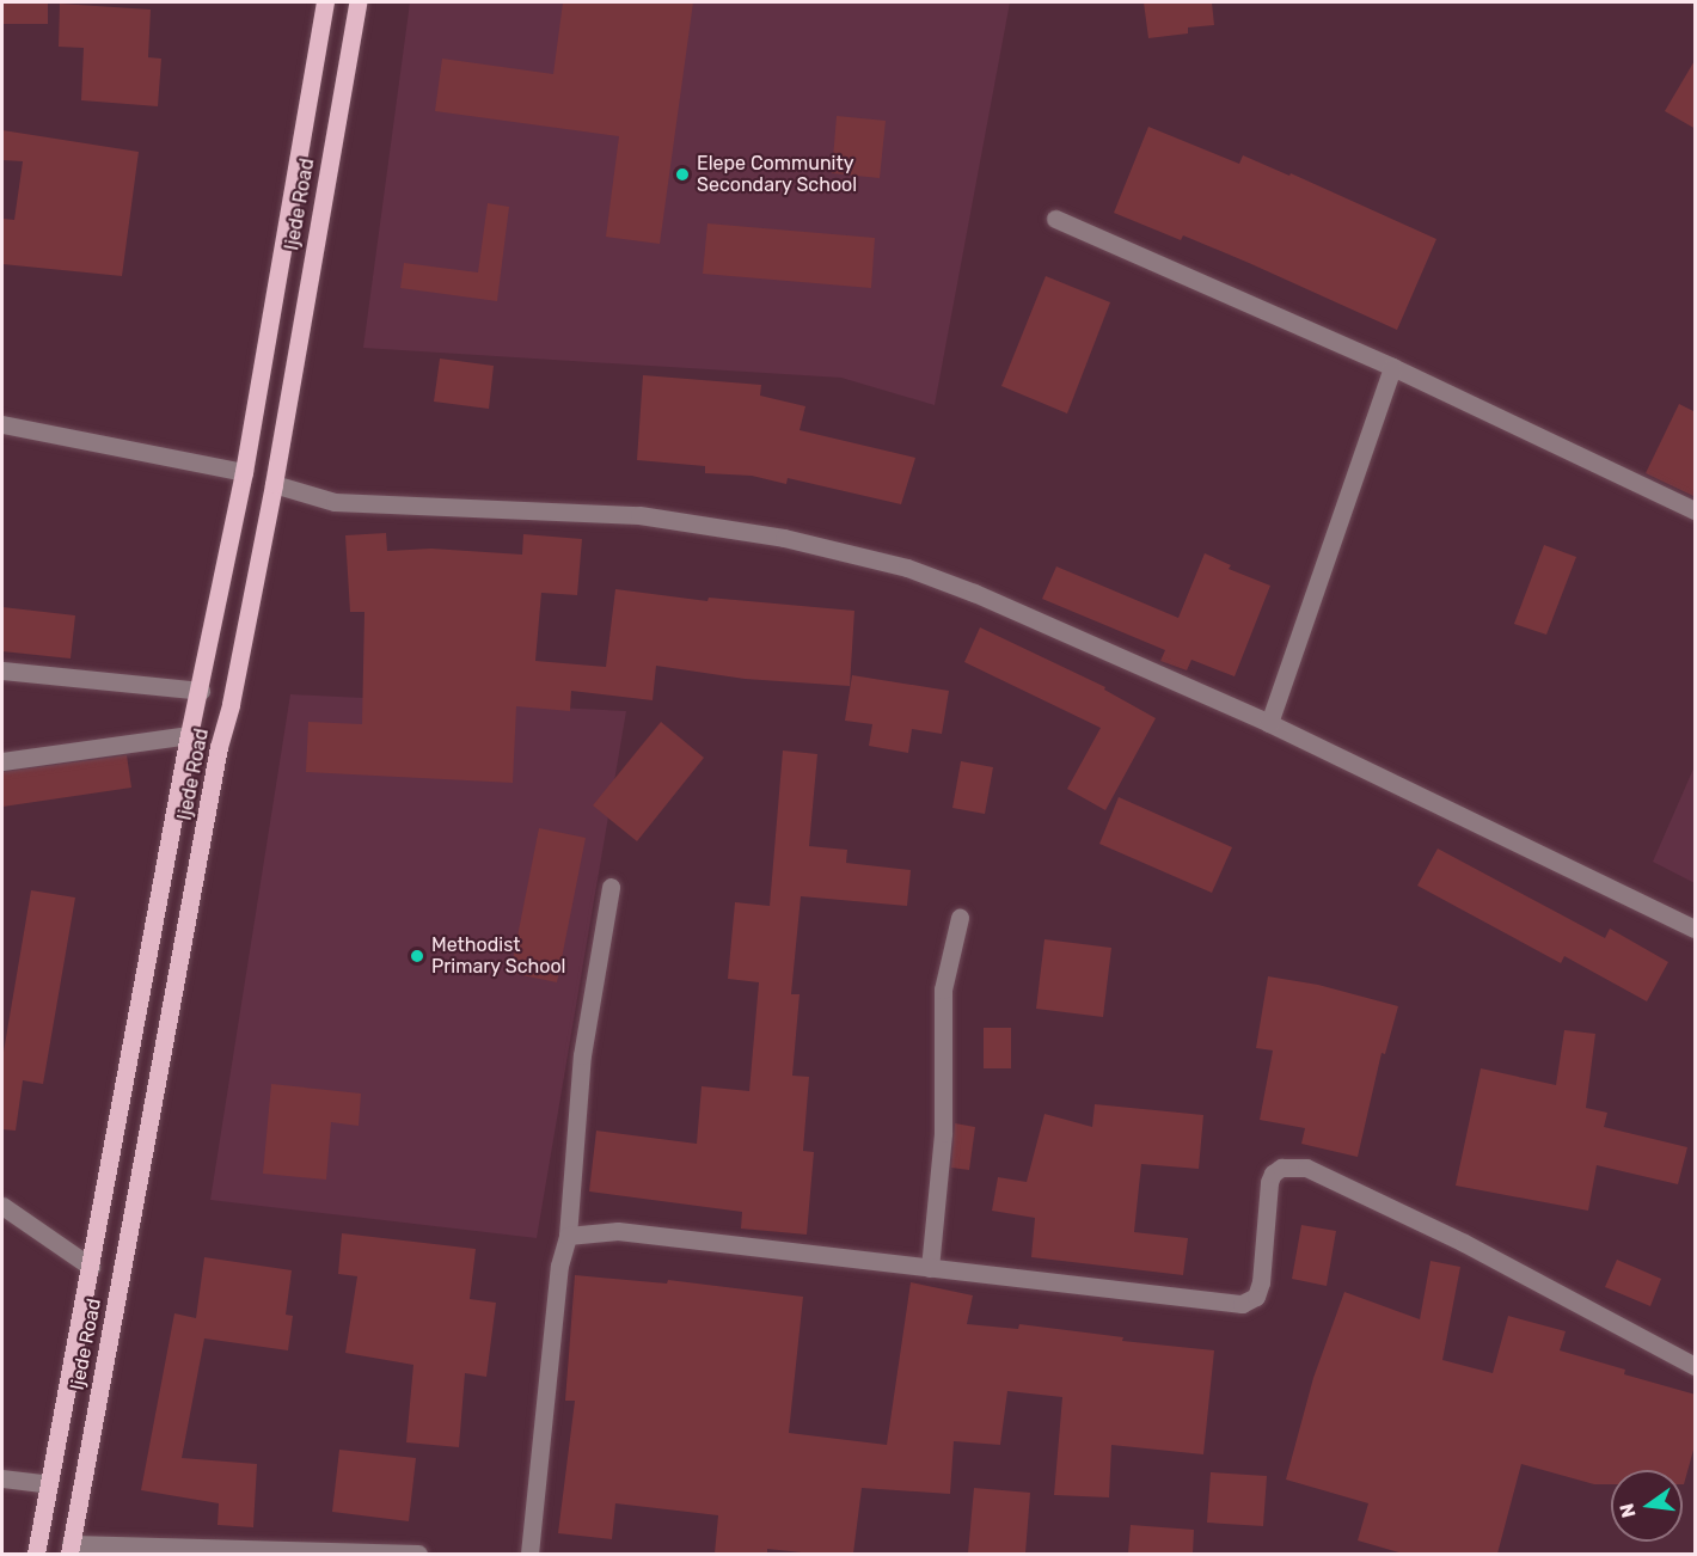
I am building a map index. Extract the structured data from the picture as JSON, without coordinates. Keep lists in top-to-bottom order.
{
  "streets": {
    "main road": ["Ijede Road"]
  },
  "places": ["Elepe Community Secondary School", "Methodist Primary School"],
  "north": "left"
}
